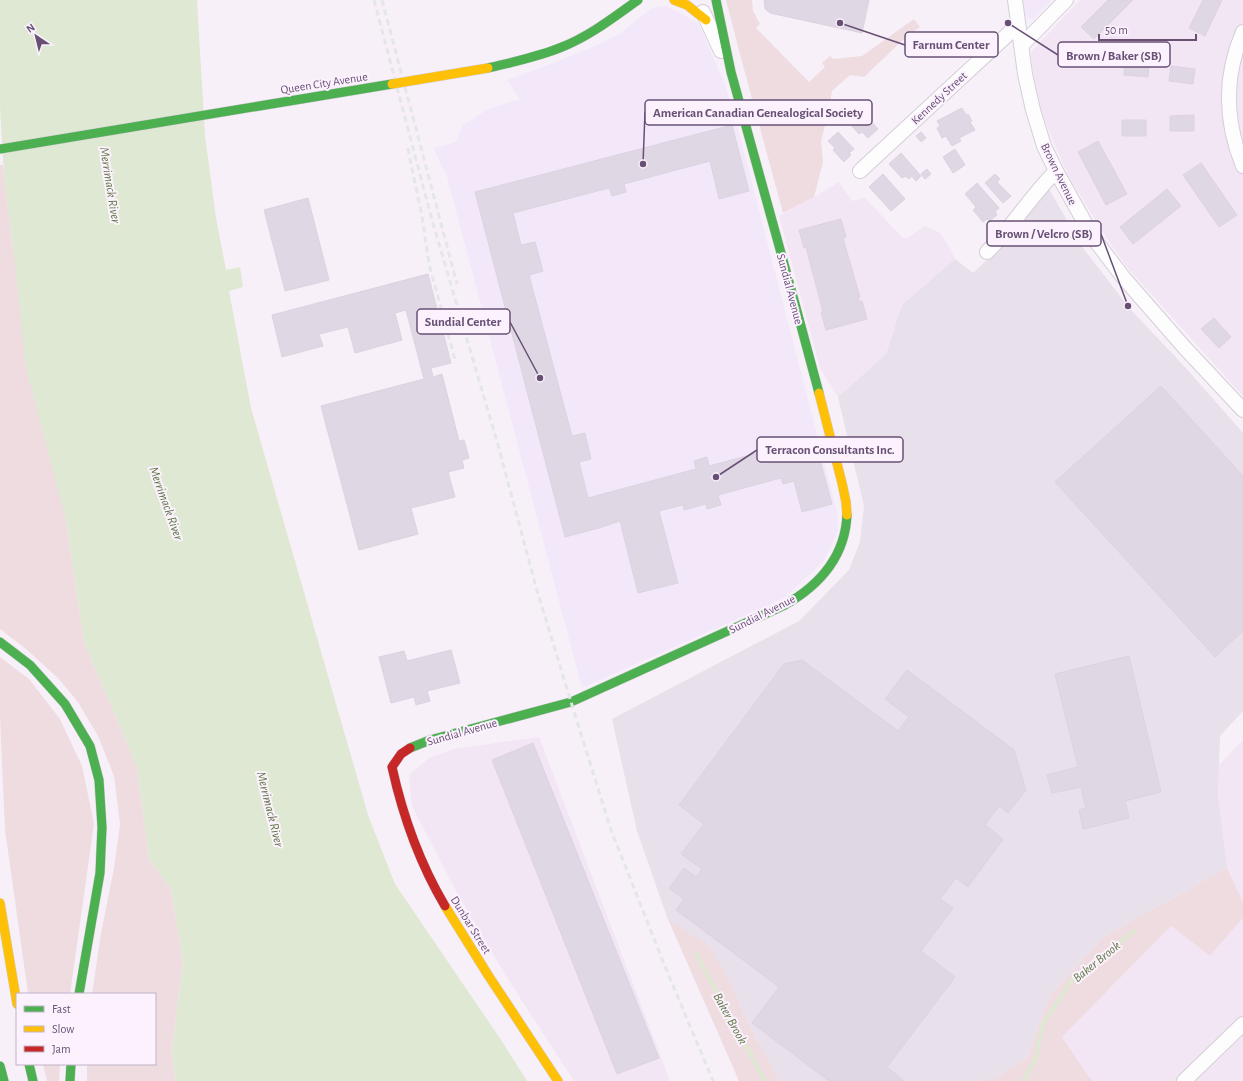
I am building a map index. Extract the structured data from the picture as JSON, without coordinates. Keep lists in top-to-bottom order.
{
  "streets": {
    "main road": ["Queen City Avenue", "Sundial Avenue", "Dunbar Street"],
    "street": ["Kennedy Street", "Brown Avenue"]
  },
  "crossings": [
    ["Kennedy Street", "Brown Avenue"],
    ["Sundial Avenue", "Dunbar Street"]
  ],
  "water": ["Merrimack River", "Baker Brook"],
  "places": [
    "Farnum Center",
    "Brown / Baker (SB)",
    "American Canadian Genealogical Society",
    "Brown / Velcro (SB)",
    "Sundial Center",
    "Terracon Consultants Inc."
  ],
  "legend": ["Fast", "Slow", "Jam"],
  "scale_bar": "50 m",
  "north": "top left"
}
